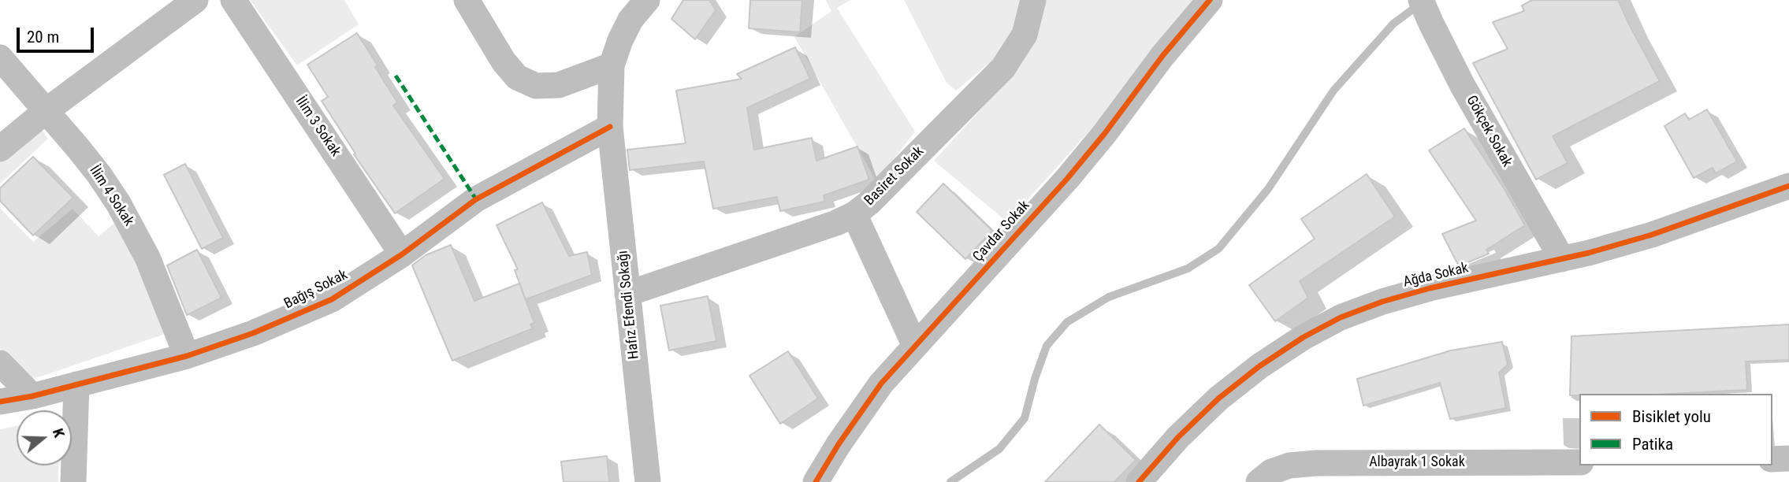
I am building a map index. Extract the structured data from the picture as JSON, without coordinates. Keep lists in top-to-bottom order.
{
  "streets": {
    "street": [
      "İlim 3 Sokak",
      "Gökçek Sokak",
      "Basiret Sokak",
      "İlim 4 Sokak",
      "Çavdar Sokak",
      "Ağda Sokak",
      "Bağış Sokak",
      "Hafız Efendi Sokağı",
      "Albayrak 1 Sokak"
    ]
  },
  "crossings": [
    ["İlim 3 Sokak", "Bağış Sokak"],
    ["Gökçek Sokak", "Ağda Sokak"],
    ["Basiret Sokak", "Hafız Efendi Sokağı"],
    ["İlim 4 Sokak", "Bağış Sokak"],
    ["Bağış Sokak", "Hafız Efendi Sokağı"]
  ],
  "legend": ["Bisiklet yolu", "Patika"],
  "scale_bar": "20 m",
  "north": "right"
}
